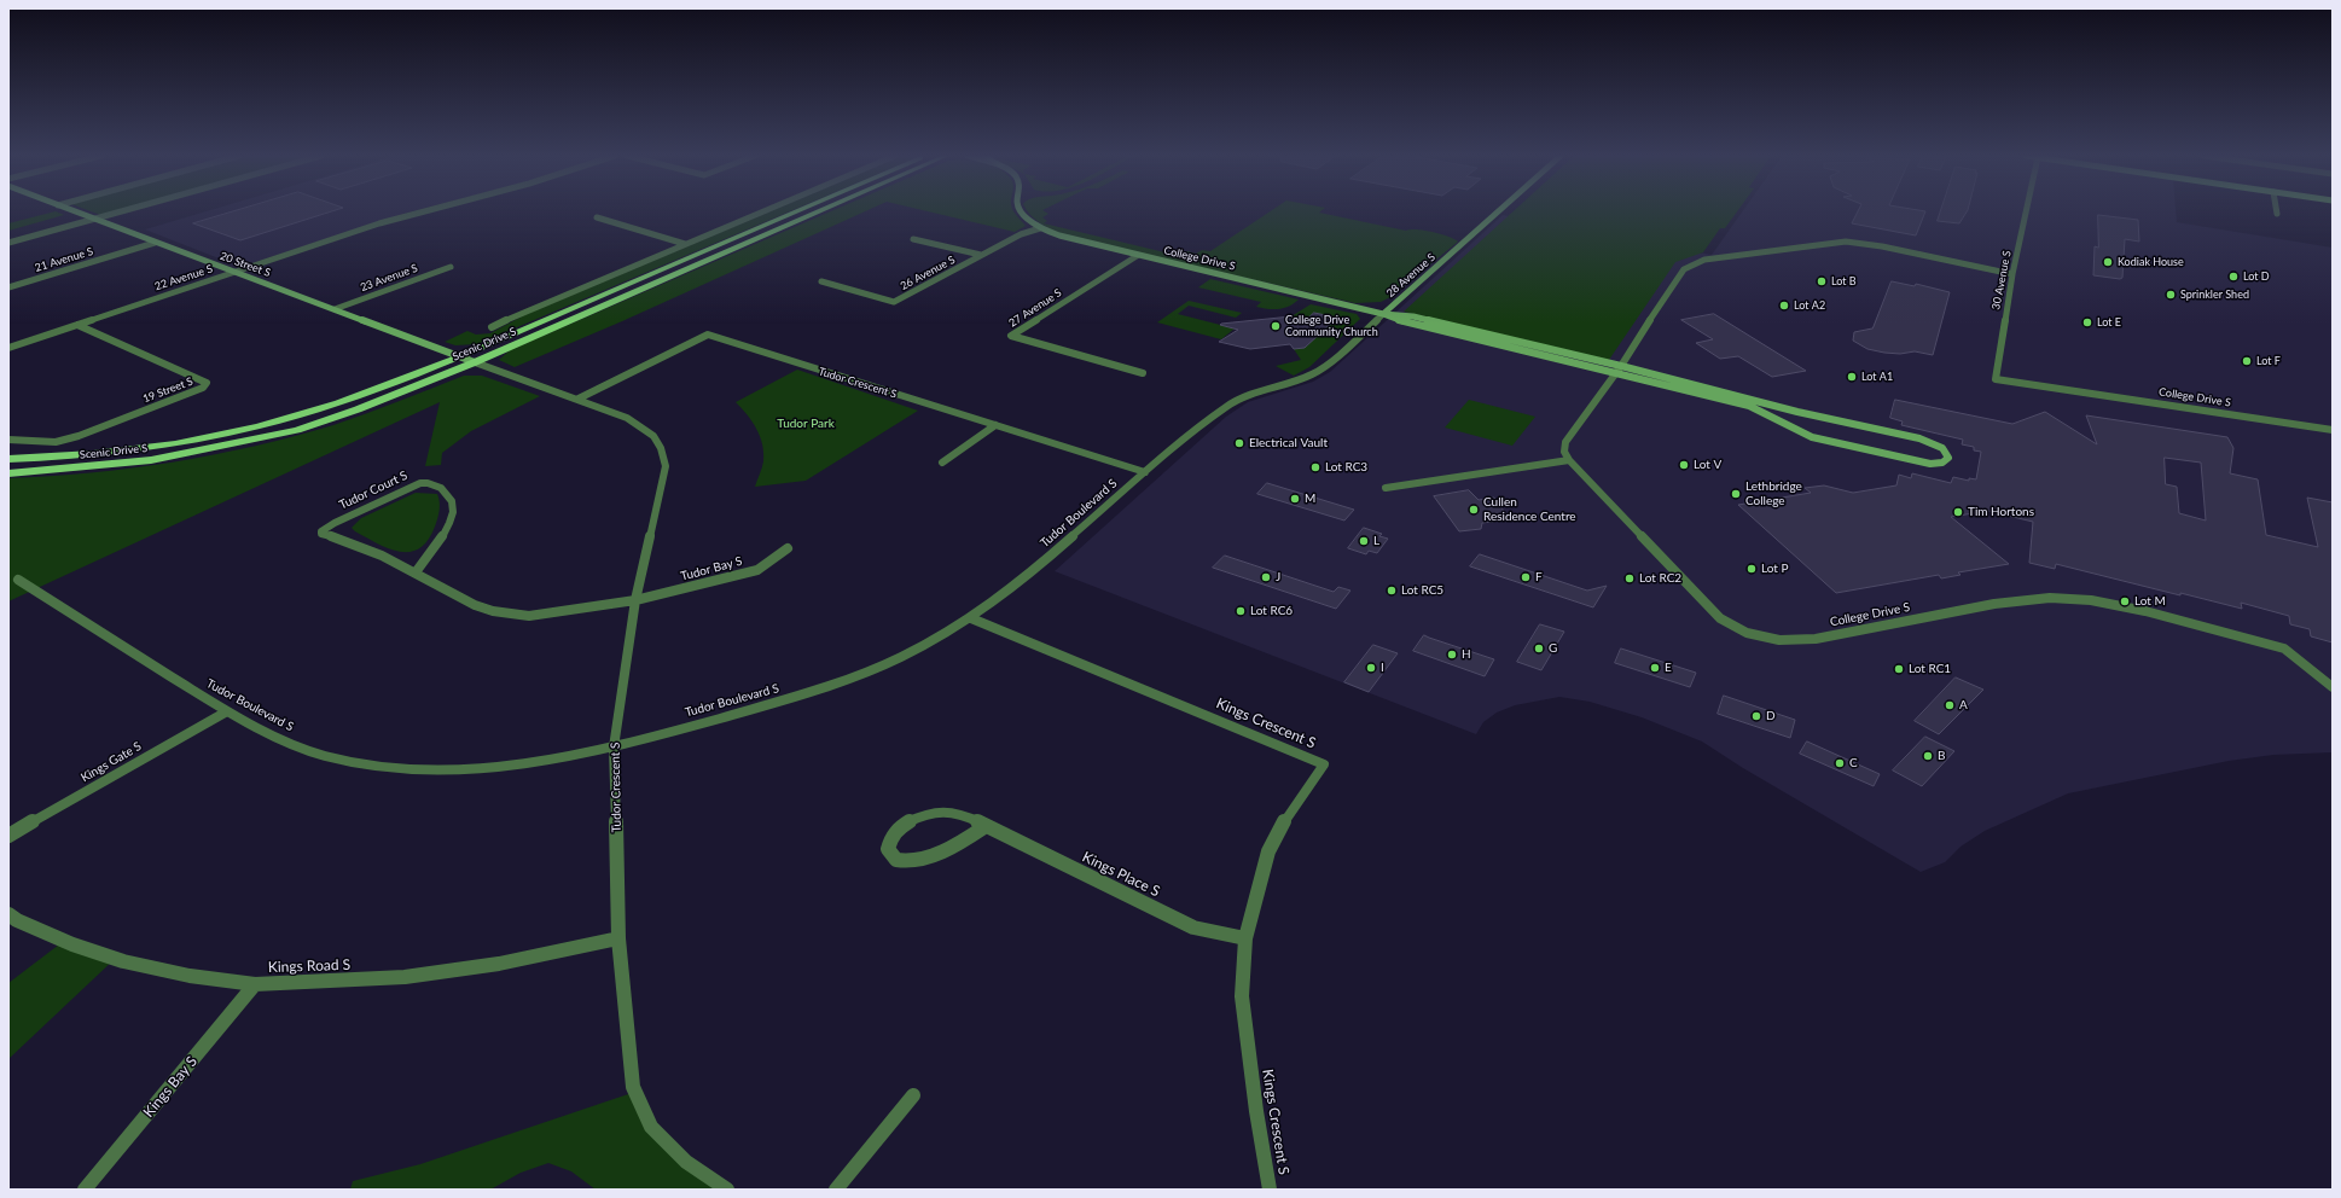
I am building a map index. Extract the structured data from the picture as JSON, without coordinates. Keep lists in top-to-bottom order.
{
  "streets": {
    "main road": ["Scenic Drive S"],
    "street": [
      "College Drive S",
      "21 Avenue S",
      "20 Street S",
      "26 Avenue S",
      "28 Avenue S",
      "22 Avenue S",
      "23 Avenue S",
      "30 Avenue S",
      "27 Avenue S",
      "Tudor Crescent S",
      "19 Street S",
      "Tudor Court S",
      "Tudor Boulevard S",
      "Tudor Bay S",
      "Kings Crescent S",
      "Kings Gate S",
      "Kings Place S",
      "Kings Road S",
      "Kings Bay S"
    ]
  },
  "crossings": [
    ["College Drive S", "26 Avenue S"],
    ["College Drive S", "28 Avenue S"],
    ["College Drive S", "30 Avenue S"],
    ["College Drive S", "27 Avenue S"],
    ["College Drive S", "Tudor Boulevard S"],
    ["21 Avenue S", "20 Street S"],
    ["20 Street S", "22 Avenue S"],
    ["20 Street S", "23 Avenue S"],
    ["20 Street S", "Scenic Drive S"],
    ["20 Street S", "Tudor Crescent S"],
    ["28 Avenue S", "Tudor Boulevard S"],
    ["22 Avenue S", "19 Street S"],
    ["Scenic Drive S", "Tudor Crescent S"],
    ["Tudor Crescent S", "Tudor Court S"],
    ["Tudor Crescent S", "Tudor Boulevard S"],
    ["Tudor Crescent S", "Tudor Bay S"],
    ["Tudor Crescent S", "Kings Road S"],
    ["Tudor Court S", "Tudor Bay S"],
    ["Tudor Boulevard S", "Kings Crescent S"],
    ["Tudor Boulevard S", "Kings Gate S"],
    ["Kings Crescent S", "Kings Place S"],
    ["Kings Road S", "Kings Bay S"]
  ],
  "parks": ["Tudor Park"],
  "places": [
    "Kodiak House",
    "Lot D",
    "Lot B",
    "Sprinkler Shed",
    "Lot A2",
    "Lot E",
    "College Drive Community Church",
    "Lot F",
    "Lot A1",
    "Electrical Vault",
    "Lot V",
    "Lot RC3",
    "Lethbridge College",
    "M",
    "Cullen Residence Centre",
    "Tim Hortons",
    "L",
    "Lot P",
    "J",
    "F",
    "Lot RC2",
    "Lot RC5",
    "Lot M",
    "Lot RC6",
    "G",
    "H",
    "I",
    "E",
    "Lot RC1",
    "A",
    "D",
    "B",
    "C"
  ]
}
